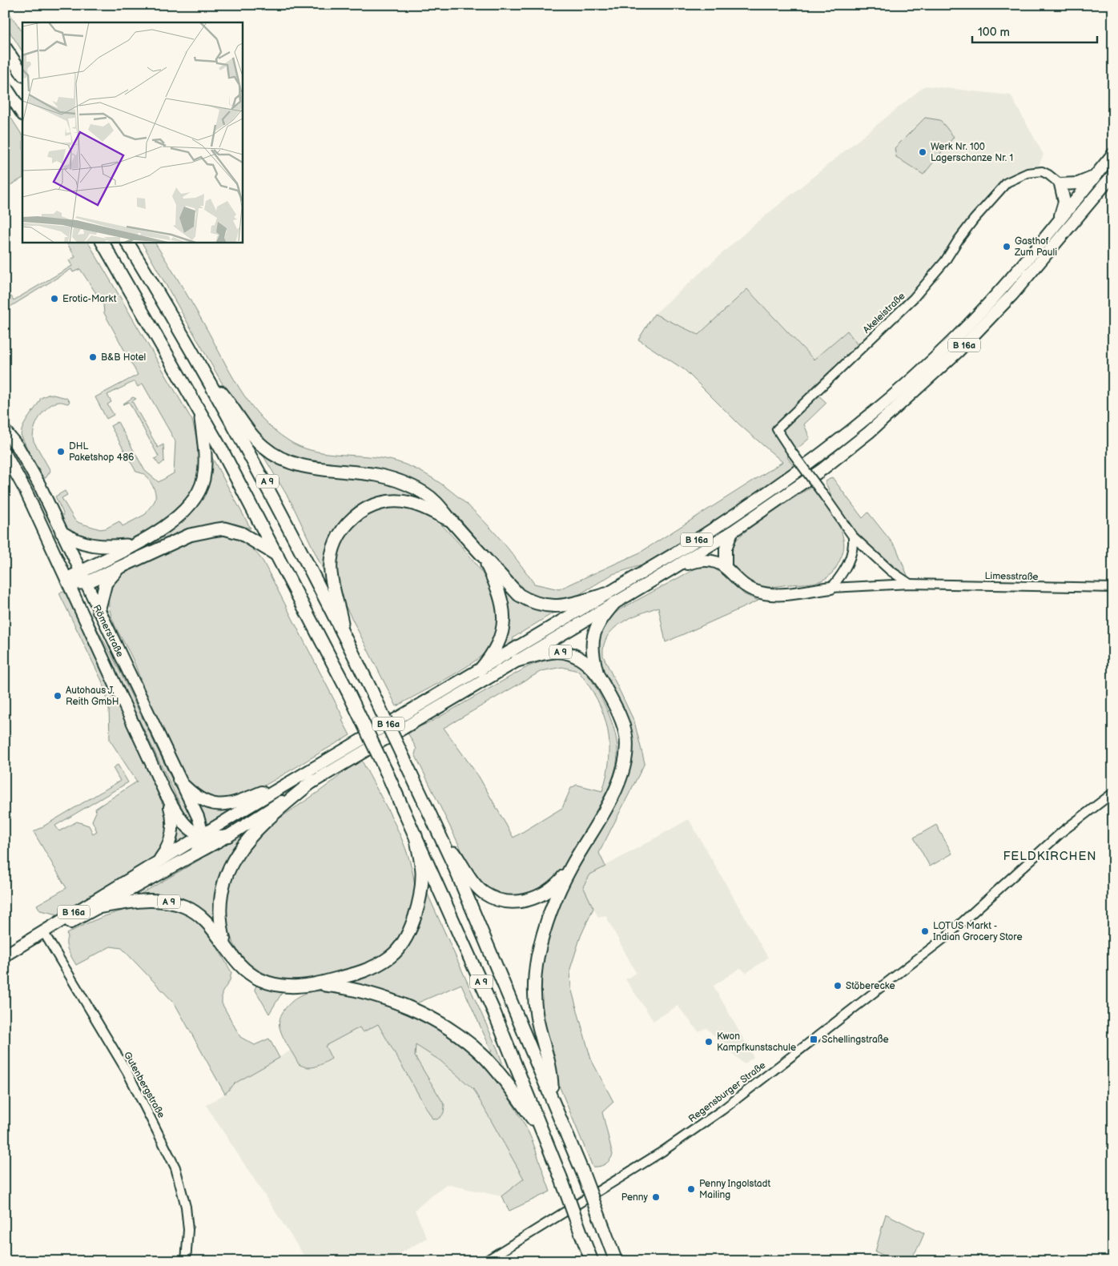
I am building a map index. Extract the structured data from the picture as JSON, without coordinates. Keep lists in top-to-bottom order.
{
  "streets": {
    "highway": ["A 9"],
    "main road": ["B 16a", "Römerstraße"],
    "street": [
      "Akeleistraße",
      "Limesstraße",
      "Gutenbergstraße",
      "Regensburger Straße"
    ]
  },
  "crossings": [
    ["B 16a", "A 9"],
    ["B 16a", "Römerstraße"],
    ["B 16a", "Gutenbergstraße"],
    ["A 9", "Römerstraße"]
  ],
  "districts": ["FELDKIRCHEN"],
  "places": {
    "other": [
      "Werk Nr. 100 Lagerschanze Nr. 1",
      "Gasthof Zum Pauli",
      "Erotic-Markt",
      "B&B Hotel",
      "DHL Paketshop 486",
      "Autohaus J. Reith GmbH",
      "LOTUS Markt - Indian Grocery Store",
      "Stöberecke",
      "Kwon Kampfkunstschule",
      "Penny Ingolstadt Mailing",
      "Penny"
    ],
    "transit": ["Schellingstraße"]
  },
  "scale_bar": "100 m"
}
